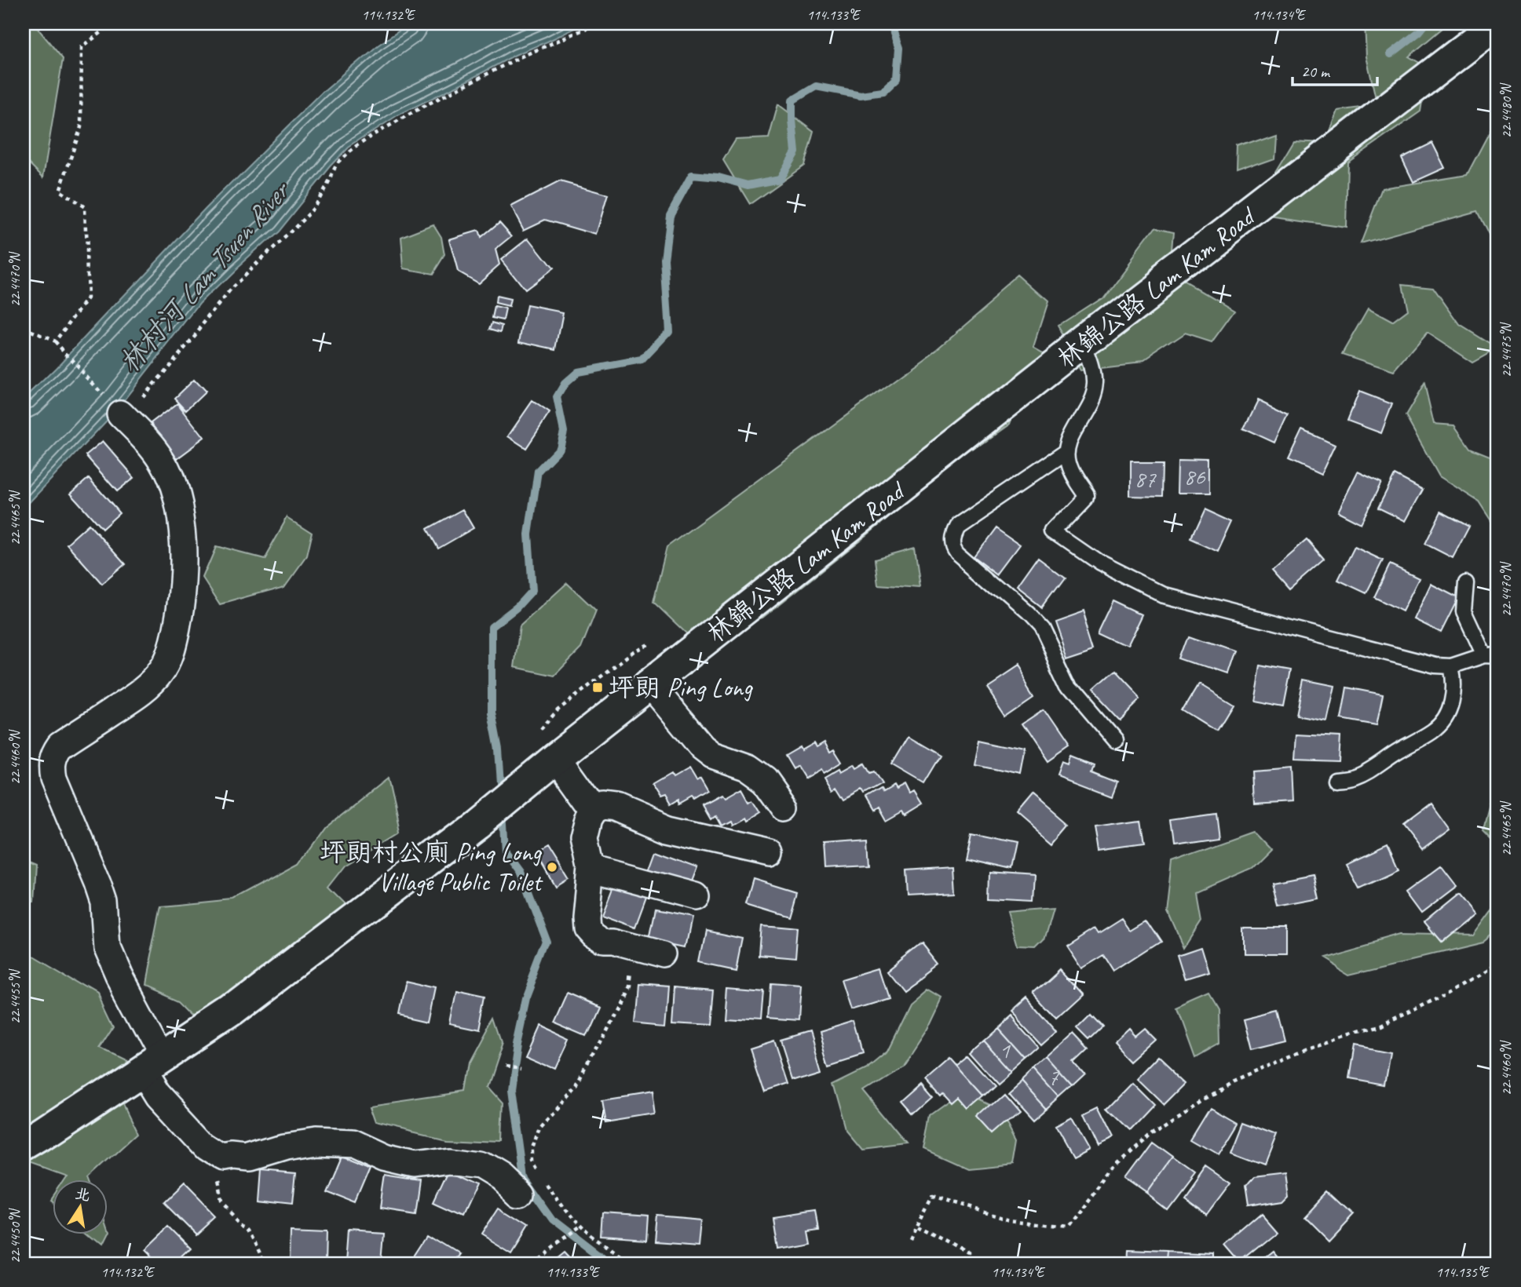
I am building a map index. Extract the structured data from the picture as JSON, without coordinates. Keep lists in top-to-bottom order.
{
  "streets": {
    "main road": ["林錦公路 Lam Kam Road"]
  },
  "water": ["林村河 Lam Tsuen River"],
  "places": {
    "transit": ["坪朗 Ping Long"],
    "other": ["坪朗村公廁 Ping Long Village Public Toilet"]
  },
  "house_numbers": [
    "86",
    "87",
    "1",
    "7"
  ],
  "scale_bar": "20 m",
  "north": "top",
  "coordinates": [
    "114.132°E",
    "114.133°E",
    "114.134°E",
    "22.4480°N",
    "22.4470°N",
    "22.4475°N",
    "22.4465°N",
    "22.4460°N",
    "22.4455°N",
    "22.4450°N",
    "114.135°E"
  ]
}
